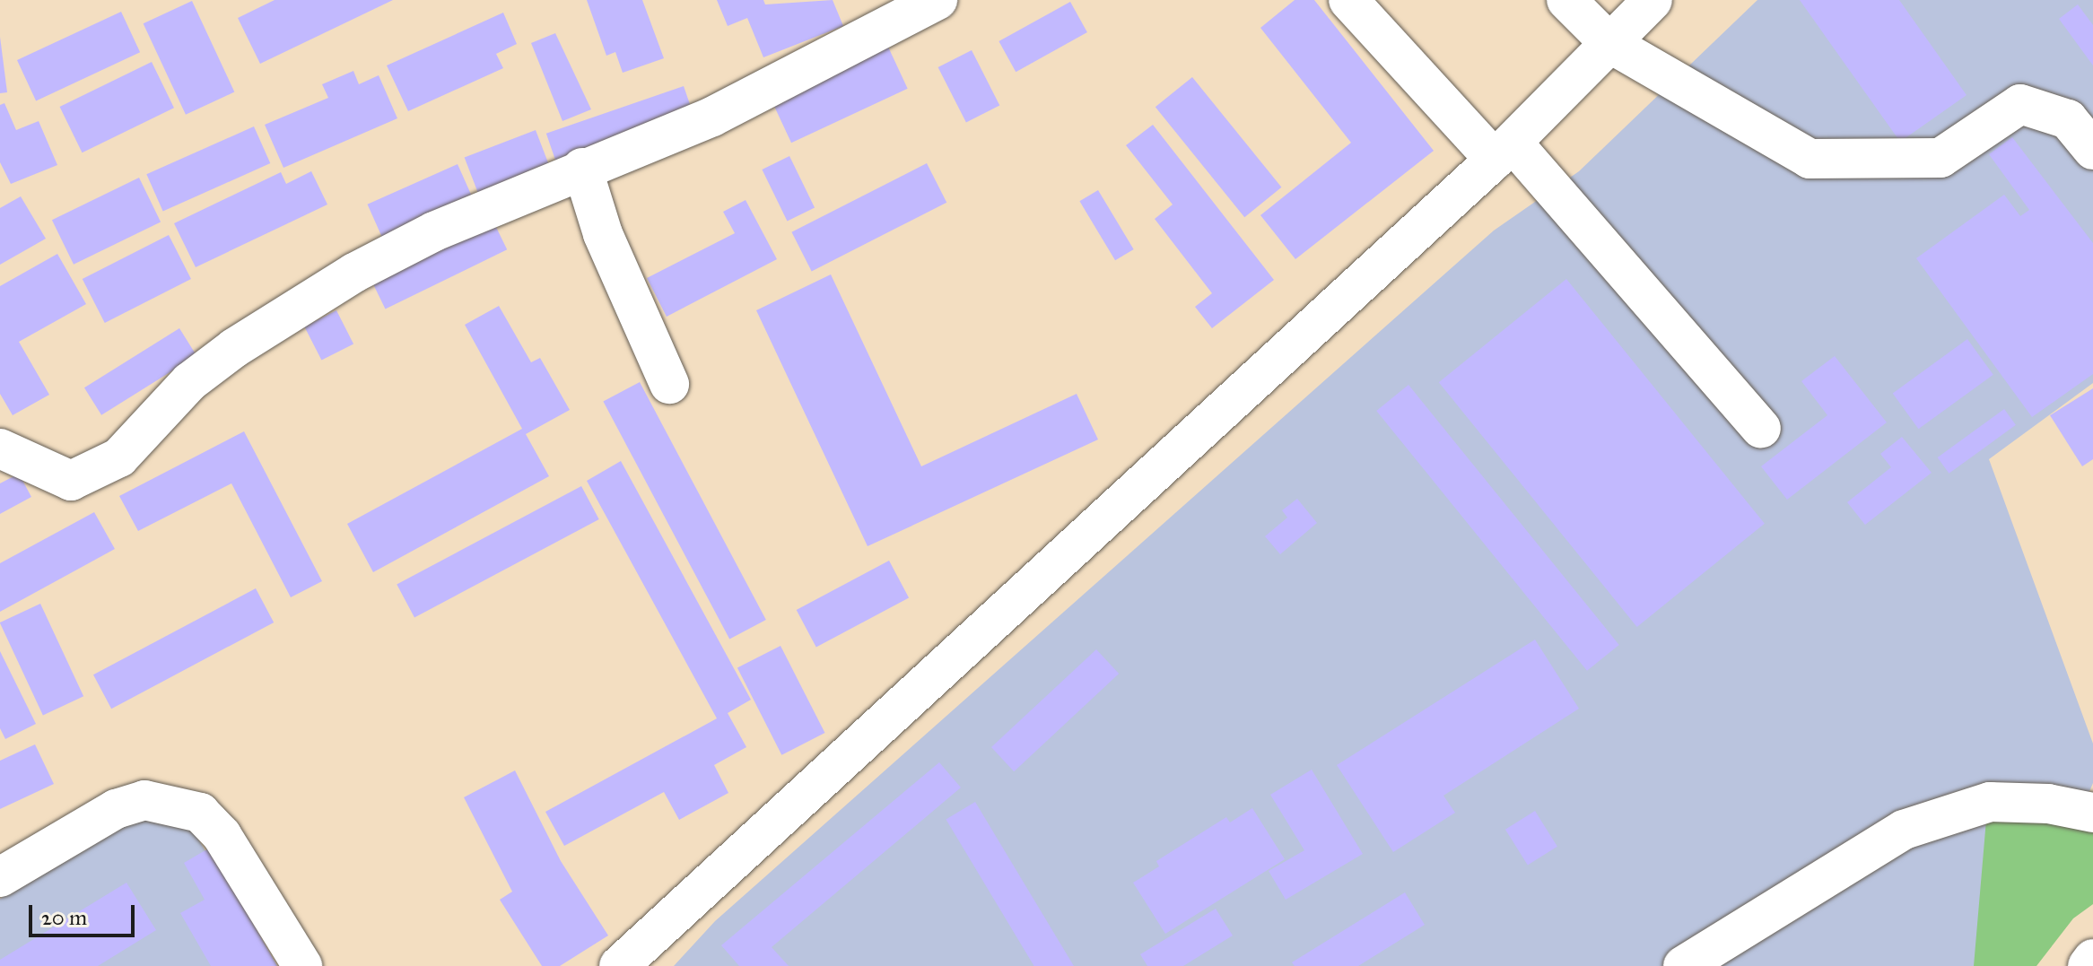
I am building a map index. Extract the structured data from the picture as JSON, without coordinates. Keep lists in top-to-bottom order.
{
  "scale_bar": "20 m"
}
